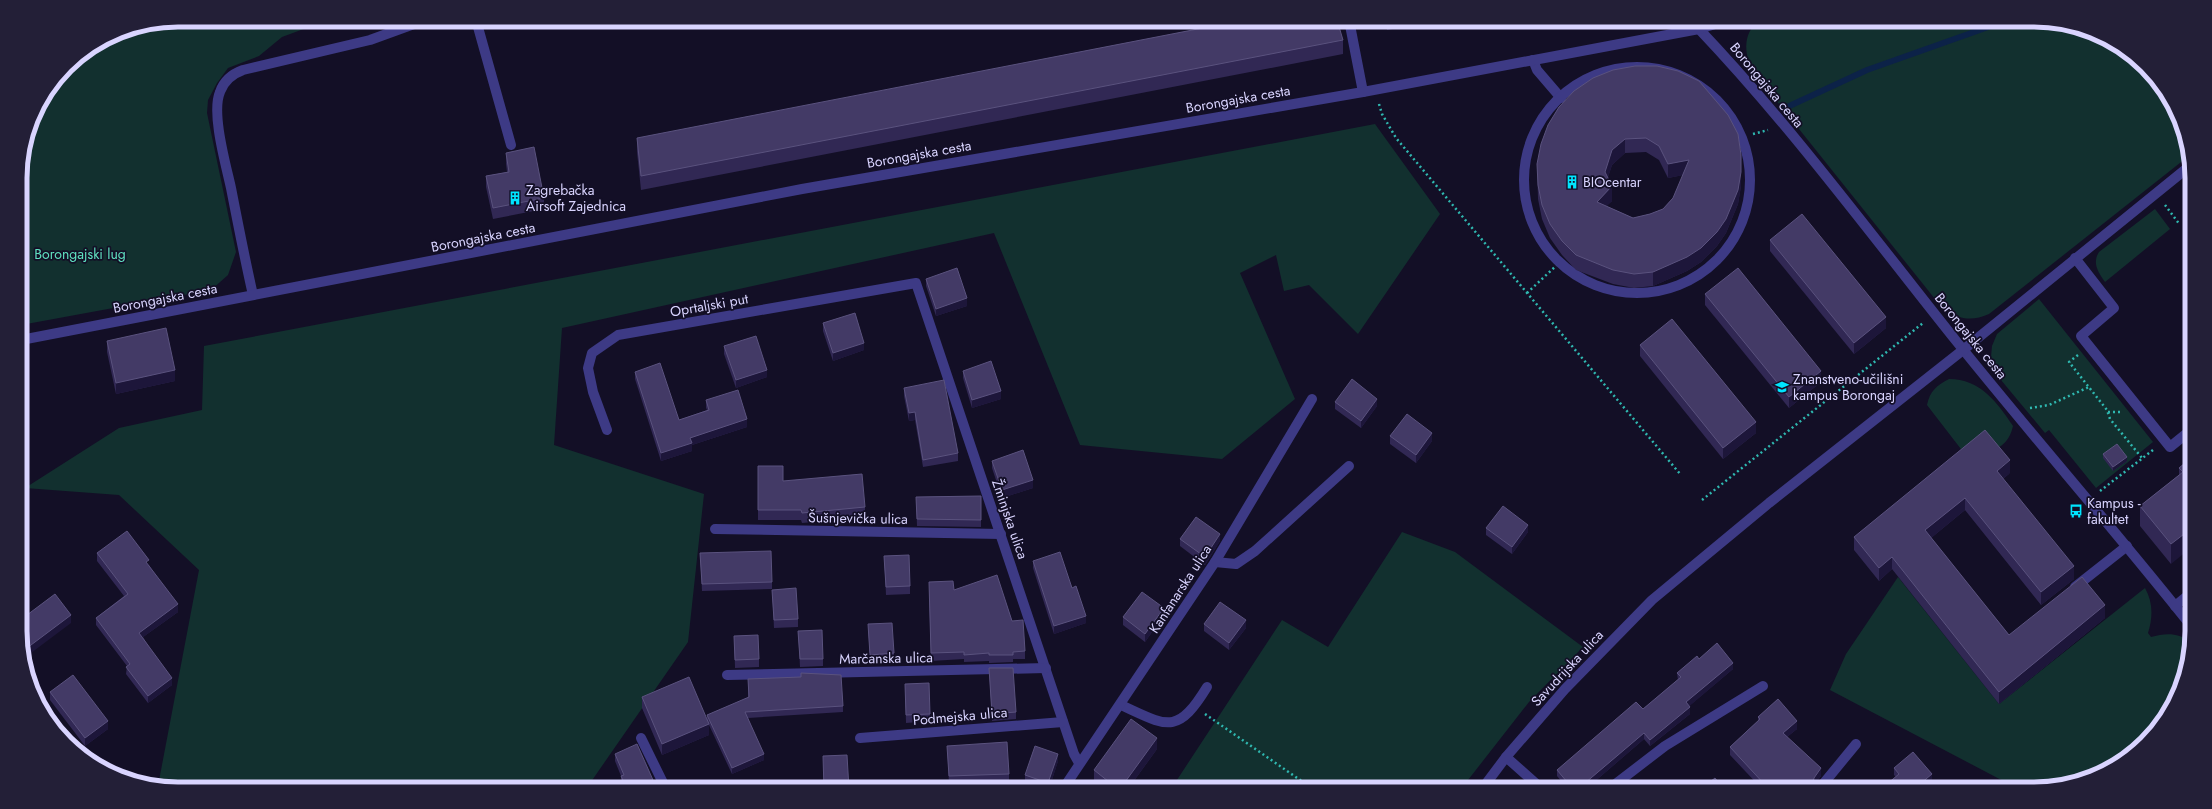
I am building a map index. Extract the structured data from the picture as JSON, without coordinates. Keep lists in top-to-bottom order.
{
  "streets": {
    "street": [
      "Borongajska cesta",
      "Oprtaljski put",
      "Šušnjevička ulica",
      "Žminjska ulica",
      "Kanfanarska ulica",
      "Marčanska ulica",
      "Savudrijska ulica",
      "Podmejska ulica"
    ]
  },
  "crossings": [
    ["Borongajska cesta", "Savudrijska ulica"],
    ["Oprtaljski put", "Žminjska ulica"],
    ["Šušnjevička ulica", "Žminjska ulica"],
    ["Žminjska ulica", "Kanfanarska ulica"],
    ["Žminjska ulica", "Marčanska ulica"],
    ["Žminjska ulica", "Podmejska ulica"]
  ],
  "parks": ["Borongajski lug"],
  "places": {
    "building": ["BIOcentar", "Zagrebačka Airsoft Zajednica"],
    "school or university": ["Znanstveno-učilišni kampus Borongaj"],
    "bus stop": ["Kampus - fakultet"]
  }
}
